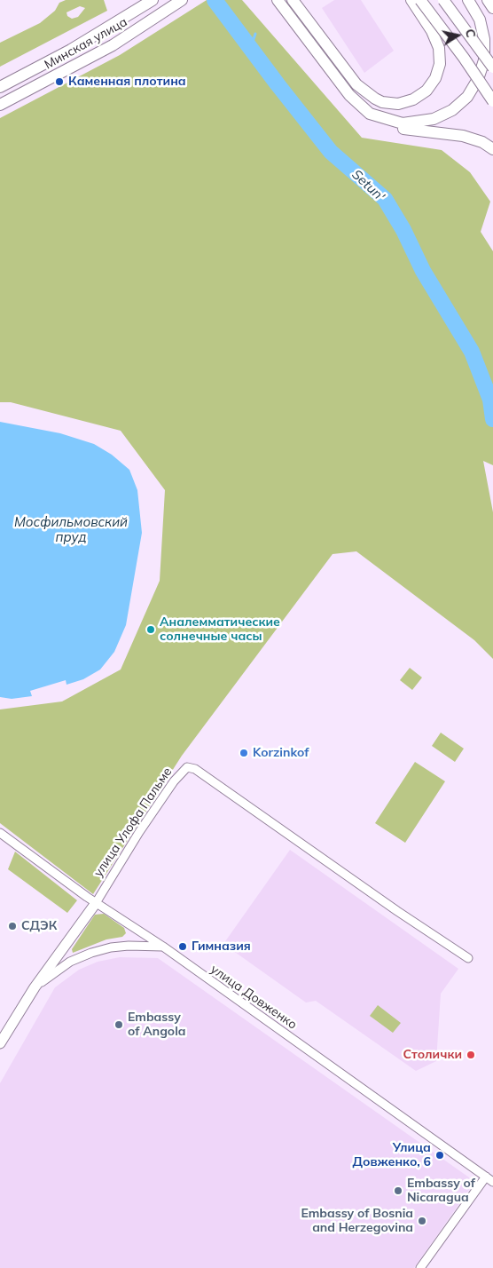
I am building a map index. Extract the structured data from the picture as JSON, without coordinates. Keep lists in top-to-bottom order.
{
  "streets": {
    "main road": ["Минская улица"],
    "street": ["улица Улофа Пальме", "улица Довженко"]
  },
  "crossings": [
    ["улица Улофа Пальме", "улица Довженко"]
  ],
  "water": ["Setun'", "Мосфильмовский пруд"],
  "places": [
    "Каменная плотина",
    "Аналемматические солнечные часы",
    "Korzinkof",
    "СДЭК",
    "Гимназия",
    "Embassy of Angola",
    "Столички",
    "Улица Довженко, 6",
    "Embassy of Nicaragua",
    "Embassy of Bosnia and Herzegovina"
  ],
  "north": "right"
}
